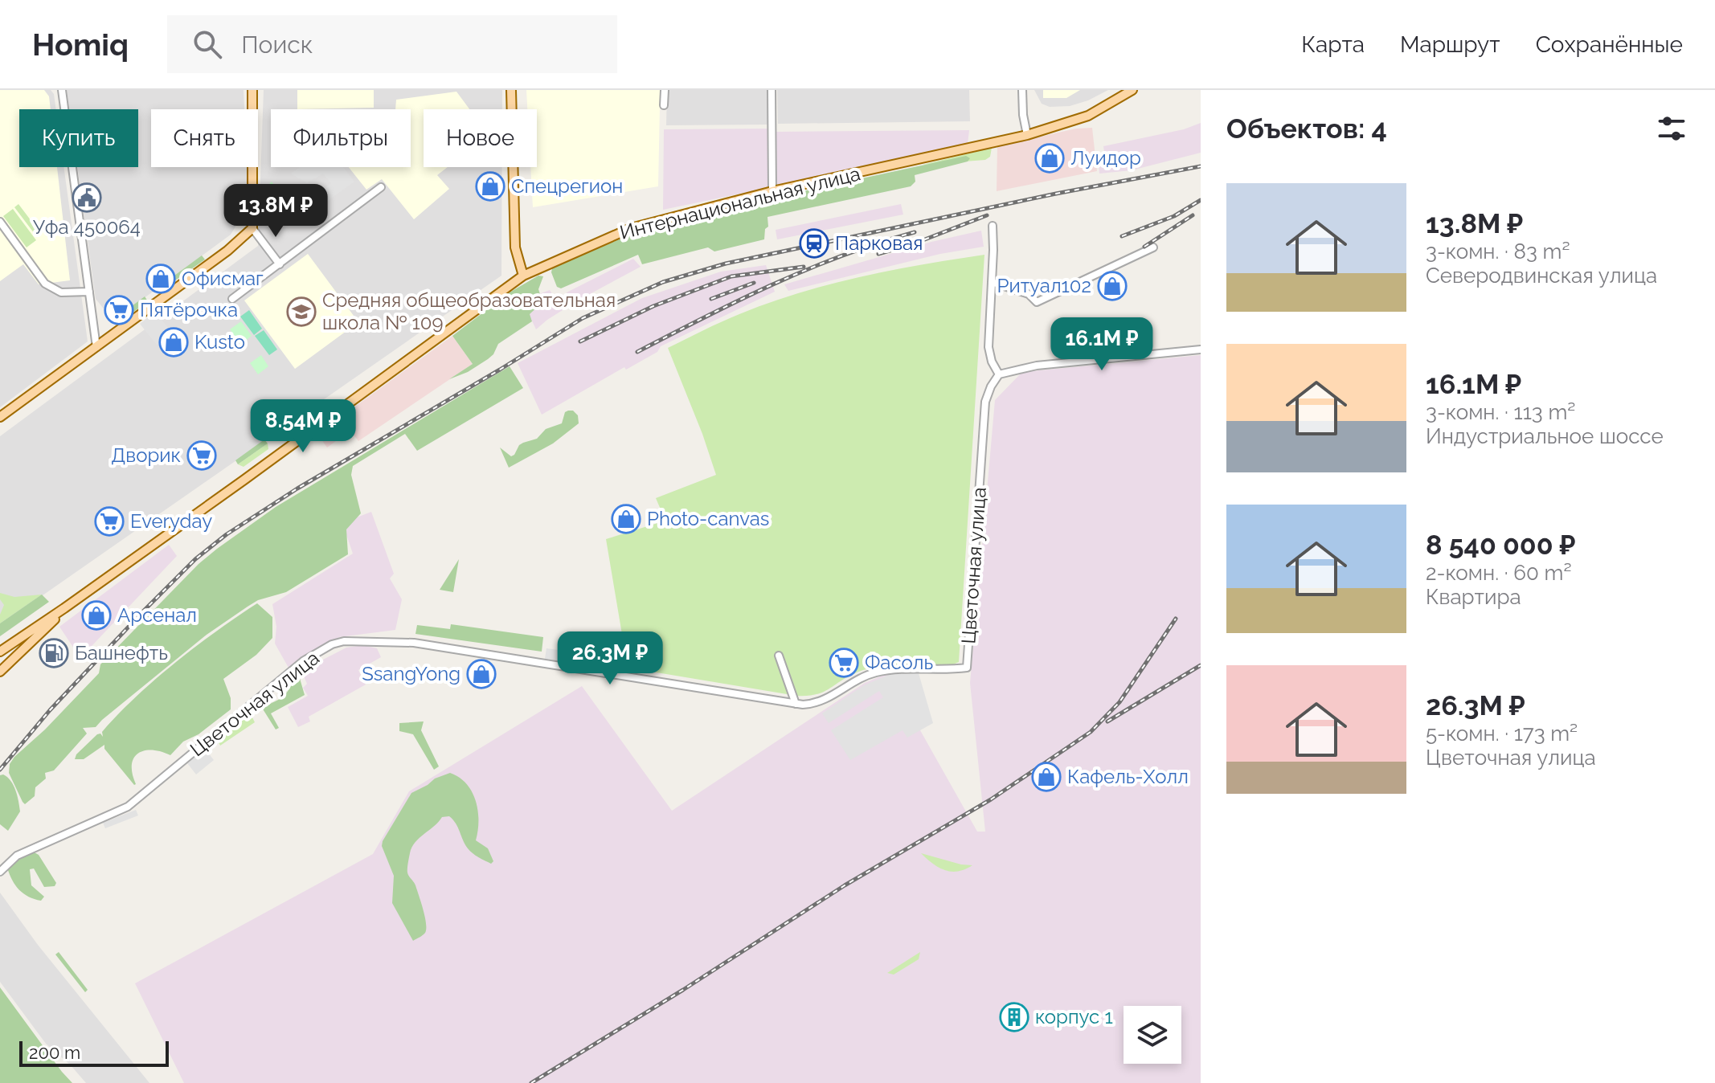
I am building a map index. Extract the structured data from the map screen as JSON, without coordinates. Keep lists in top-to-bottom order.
{
  "streets": {
    "main road": ["Интернациональная улица"],
    "street": ["Цветочная улица"]
  },
  "places": {
    "shop": [
      "Луидор",
      "Спецрегион",
      "Офисмаг",
      "Ритуал102",
      "Kusto",
      "Photo-canvas",
      "Арсенал",
      "SsangYong",
      "Кафель-Холл"
    ],
    "public building": ["Уфа 450064"],
    "station": ["Парковая"],
    "supermarket": [
      "Пятёрочка",
      "Дворик",
      "Everyday",
      "Фасоль"
    ],
    "school or university": ["Средняя общеобразовательная школа № 109"],
    "fuel station": ["Башнефть"],
    "building": ["корпус 1"]
  },
  "scale_bar": "200 m",
  "page": {
    "header": "Homiq",
    "search": "Поиск",
    "nav": ["Карта", "Маршрут", "Сохранённые"],
    "heading": "Объектов: 4",
    "chip": [
      "Купить",
      "Снять",
      "Фильтры",
      "Новое"
    ],
    "list": [
      {
        "name": "13.8M ₽",
        "note": "3-комн. · 83 m² · Северодвинская улица"
      },
      {
        "name": "16.1M ₽",
        "note": "3-комн. · 113 m² · Индустриальное шоссе"
      },
      {
        "name": "8 540 000 ₽",
        "note": "2-комн. · 60 m² · Квартира"
      },
      {
        "name": "26.3M ₽",
        "note": "5-комн. · 173 m² · Цветочная улица"
      }
    ],
    "price": [
      "13.8M ₽",
      "16.1M ₽",
      "8.54M ₽",
      "26.3M ₽"
    ],
    "scale": "200 m"
  }
}
